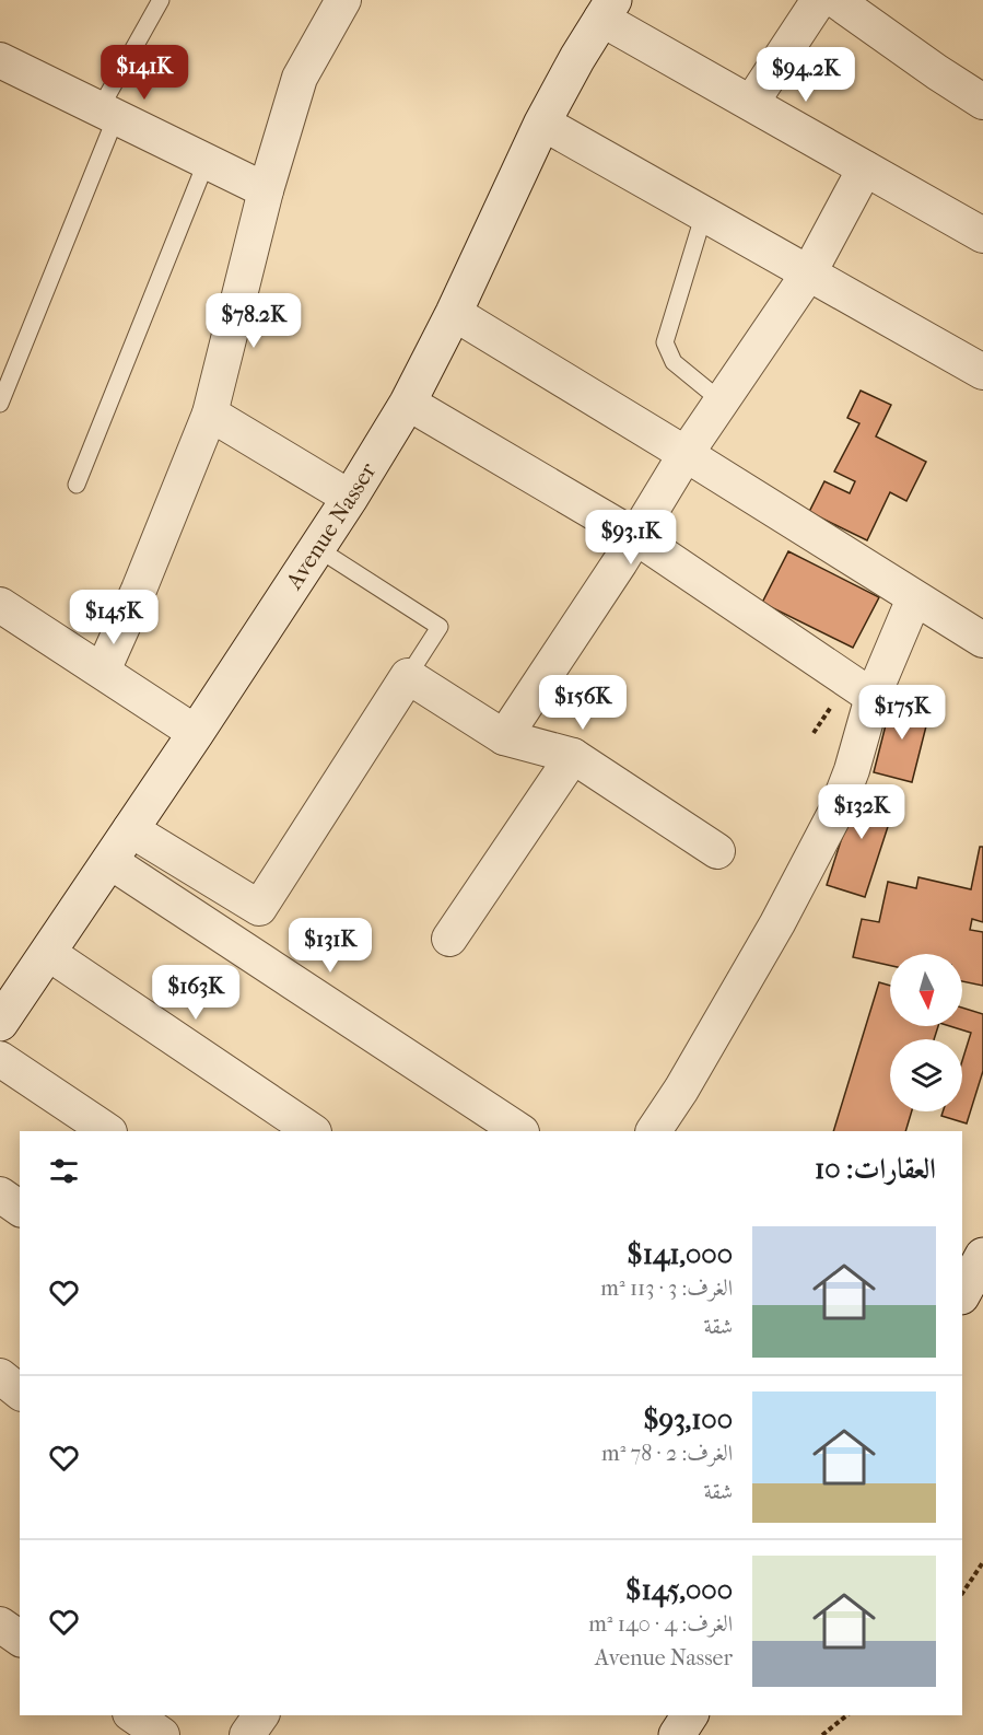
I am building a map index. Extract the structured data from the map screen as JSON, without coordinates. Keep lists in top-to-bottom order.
{
  "streets": {
    "street": ["Avenue Nasser"]
  },
  "north": "bottom",
  "page": {
    "price": [
      "$141K",
      "$94.2K",
      "$78.2K",
      "$93.1K",
      "$145K",
      "$156K",
      "$175K",
      "$132K",
      "$131K",
      "$163K"
    ],
    "heading": "العقارات: 10",
    "list": [
      {
        "name": "$141,000",
        "note": "الغرف: 3 · 113 m² · شقة"
      },
      {
        "name": "$93,100",
        "note": "الغرف: 2 · 78 m² · شقة"
      },
      {
        "name": "$145,000",
        "note": "الغرف: 4 · 140 m² · Avenue Nasser"
      }
    ]
  }
}
